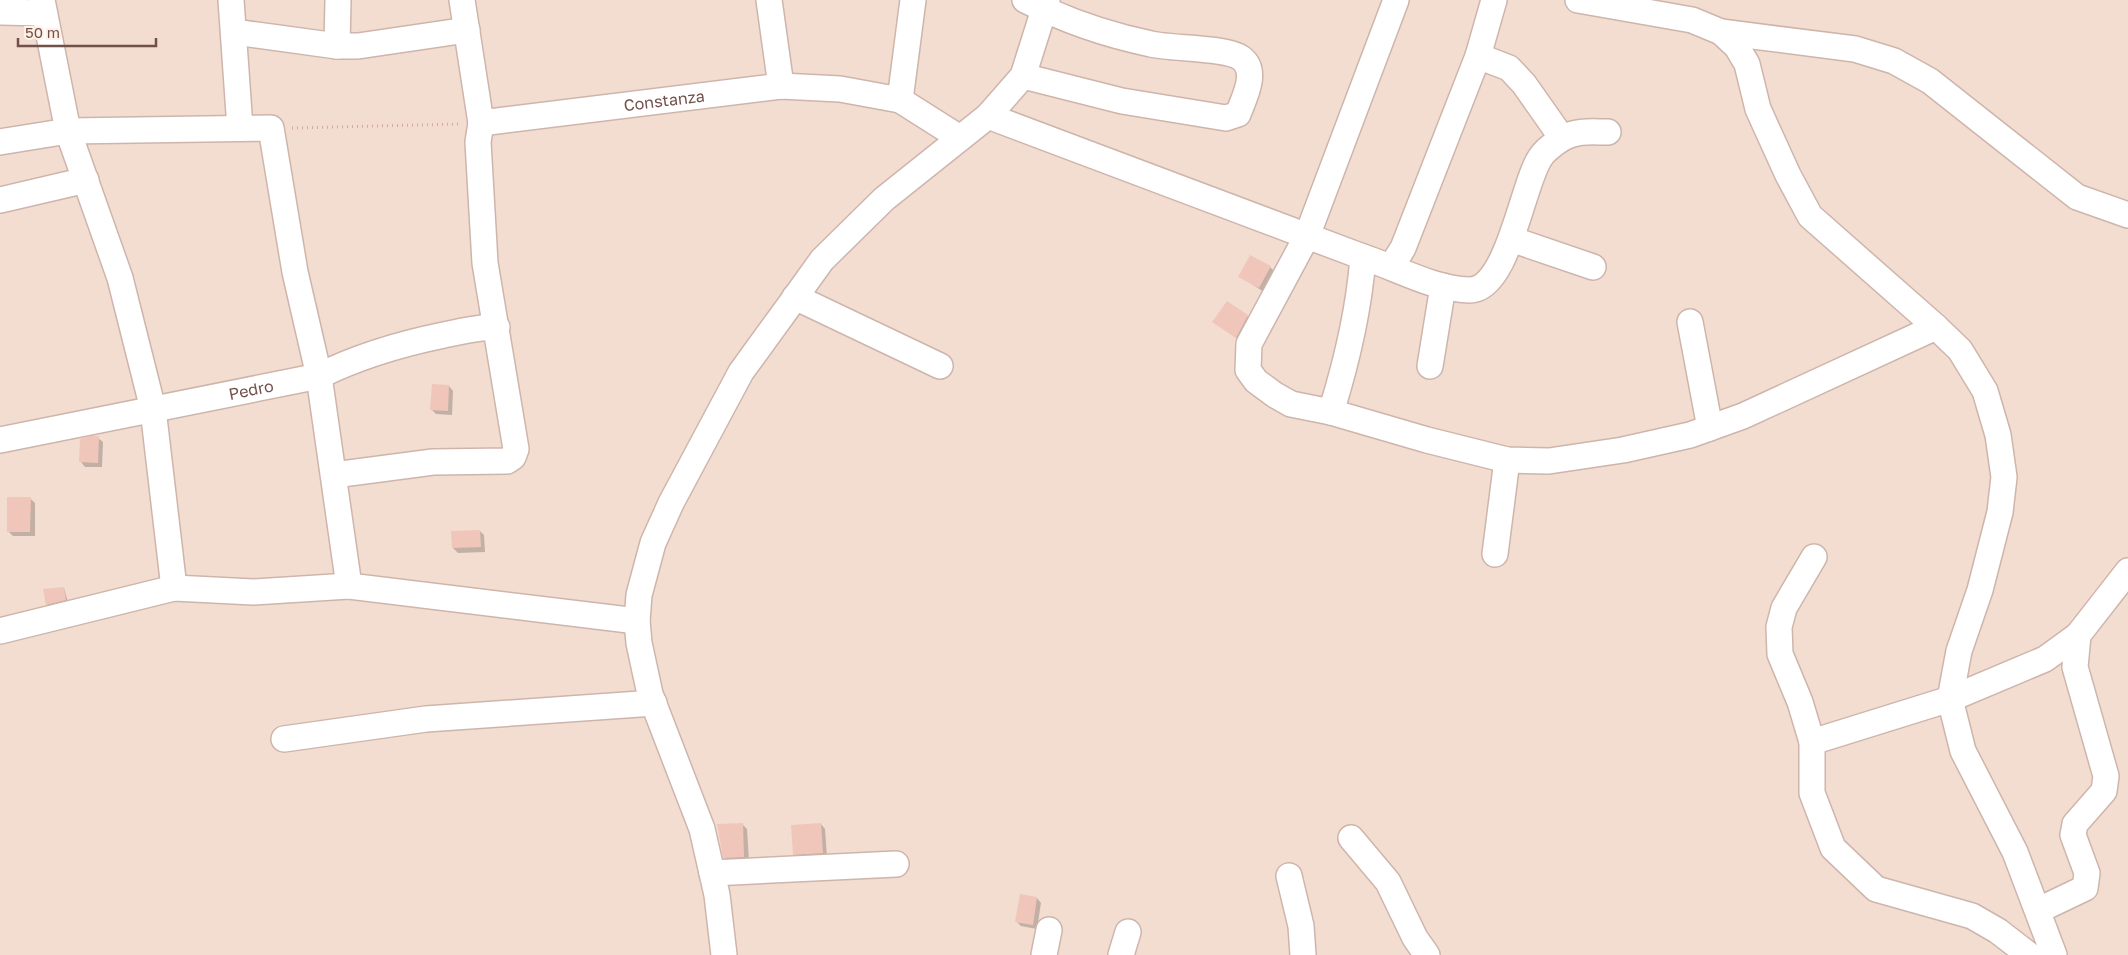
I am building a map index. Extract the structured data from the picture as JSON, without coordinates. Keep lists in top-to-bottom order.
{
  "streets": {
    "street": ["Constanza", "Pedro"]
  },
  "scale_bar": "50 m"
}
